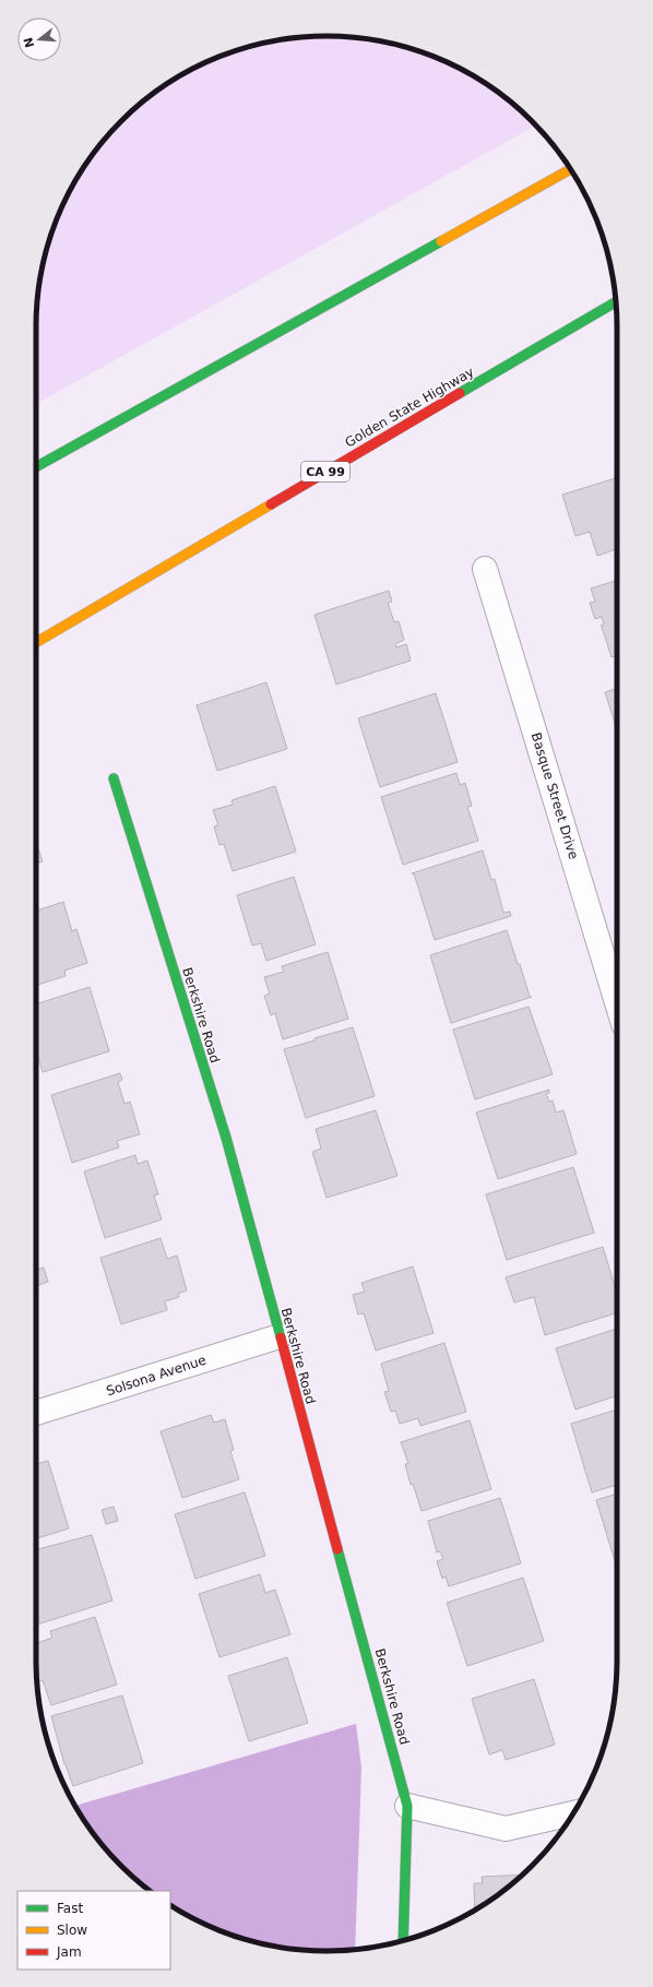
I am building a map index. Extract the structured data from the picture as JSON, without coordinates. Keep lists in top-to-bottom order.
{
  "streets": {
    "main road": ["Golden State Highway", "CA 99", "Berkshire Road"],
    "street": ["Basque Street Drive", "Solsona Avenue"]
  },
  "crossings": [
    ["Berkshire Road", "Solsona Avenue"]
  ],
  "legend": ["Fast", "Slow", "Jam"],
  "north": "left"
}
